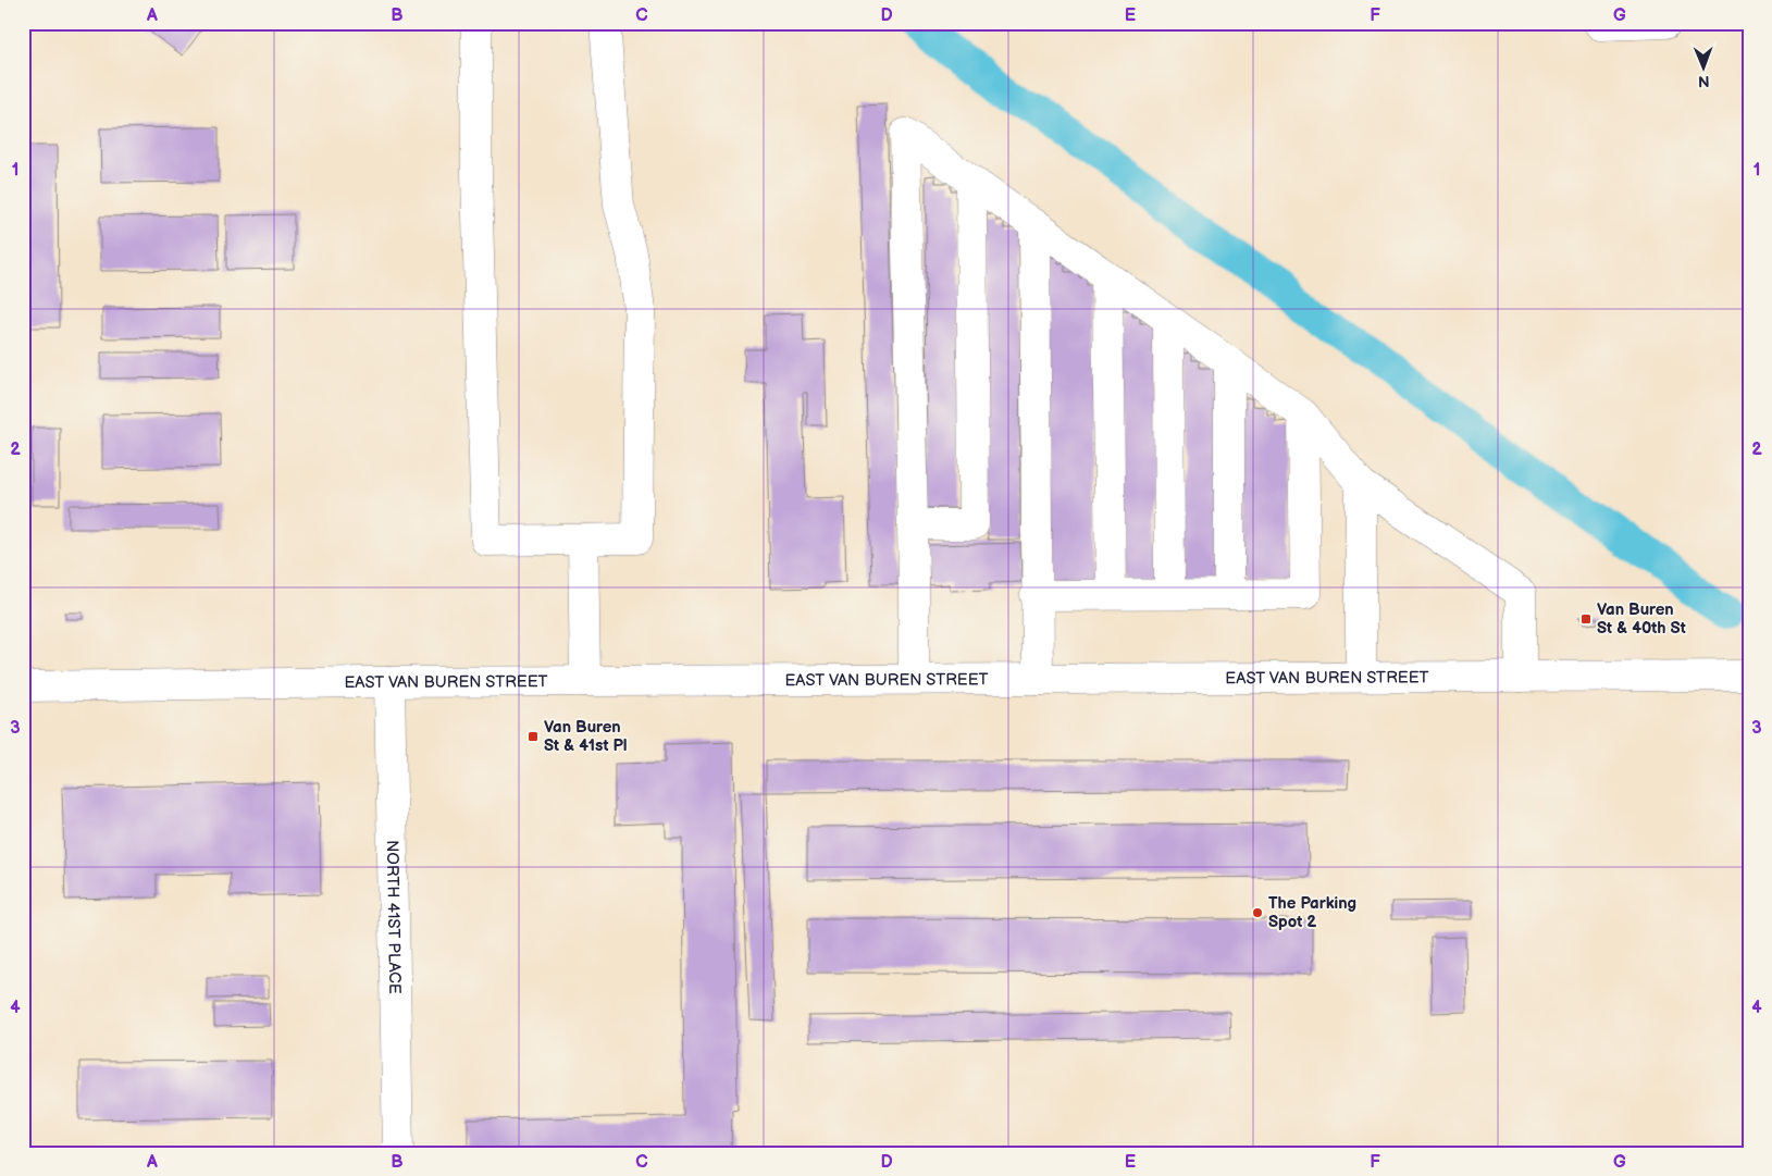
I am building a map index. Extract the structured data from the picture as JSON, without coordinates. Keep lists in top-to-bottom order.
{
  "streets": {
    "main road": ["EAST VAN BUREN STREET", "NORTH 41ST PLACE"]
  },
  "crossings": [
    ["EAST VAN BUREN STREET", "NORTH 41ST PLACE"]
  ],
  "places": {
    "transit": ["Van Buren St & 40th St", "Van Buren St & 41st Pl"],
    "other": ["The Parking Spot 2"]
  },
  "north": "bottom",
  "grid": {
    "columns": [
      "A",
      "B",
      "C",
      "D",
      "E",
      "F",
      "G"
    ],
    "rows": [
      "1",
      "2",
      "3",
      "4"
    ]
  }
}
